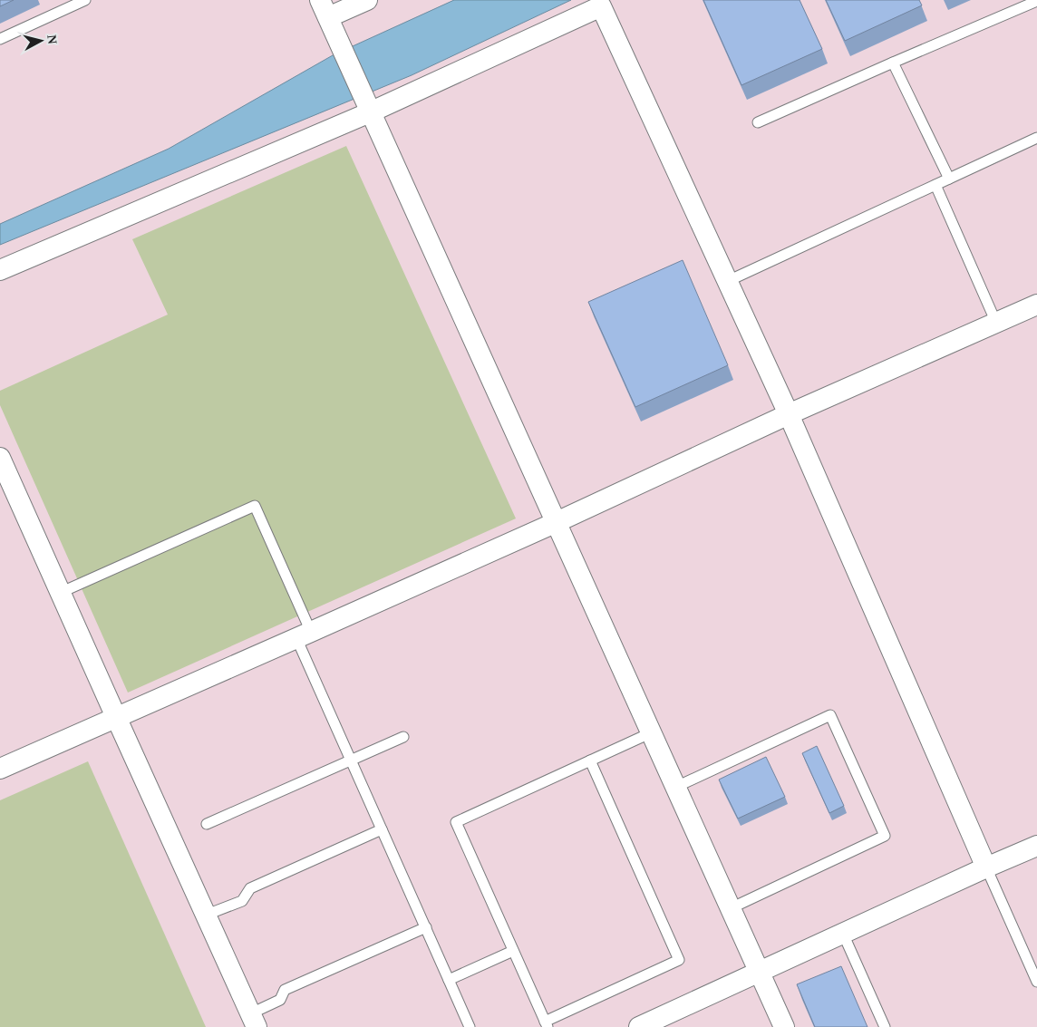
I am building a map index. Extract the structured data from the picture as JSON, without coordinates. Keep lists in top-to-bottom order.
{
  "north": "right"
}
